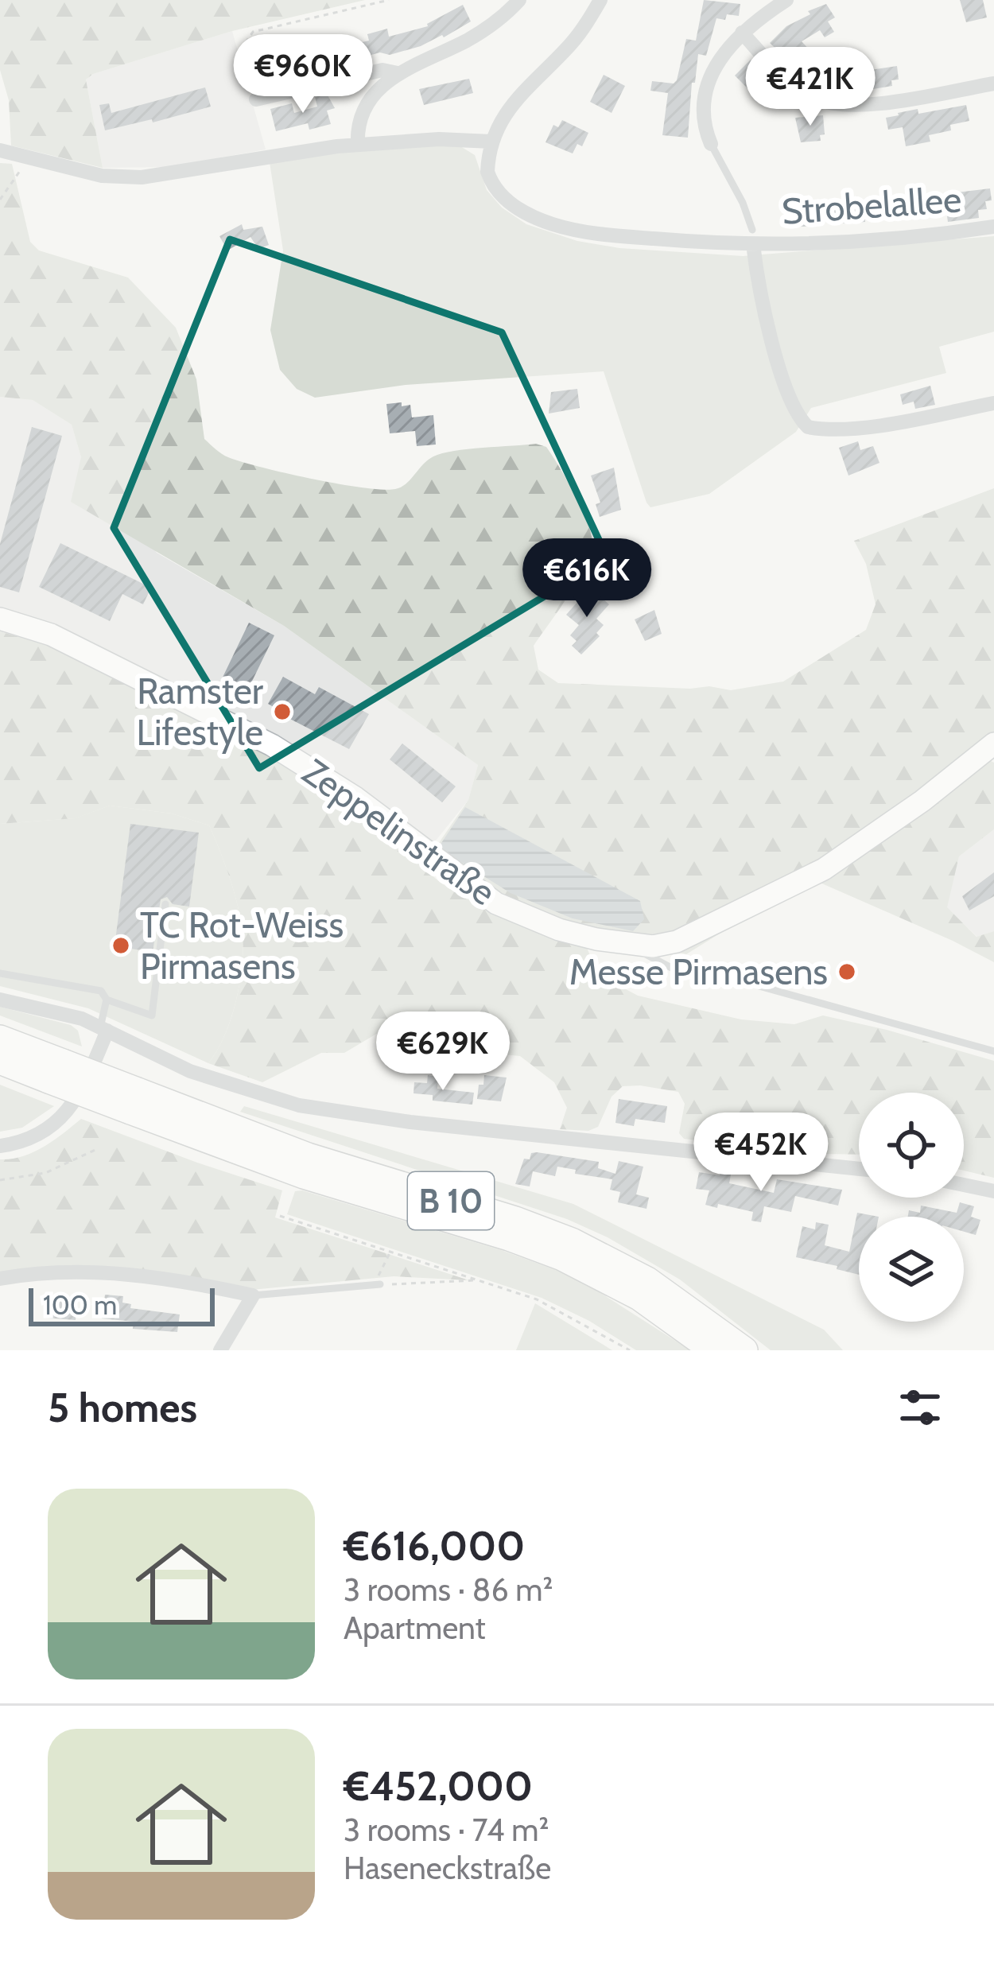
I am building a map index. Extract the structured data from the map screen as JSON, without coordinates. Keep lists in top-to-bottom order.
{
  "streets": {
    "highway": ["B 10"],
    "street": ["Strobelallee", "Zeppelinstraße"]
  },
  "places": ["Ramster Lifestyle", "TC Rot-Weiss Pirmasens", "Messe Pirmasens"],
  "scale_bar": "100 m",
  "page": {
    "price": [
      "€960K",
      "€421K",
      "€616K",
      "€629K",
      "€452K"
    ],
    "scale": "100 m",
    "heading": "5 homes",
    "list": [
      {
        "name": "€616,000",
        "note": "3 rooms · 86 m² · Apartment"
      },
      {
        "name": "€452,000",
        "note": "3 rooms · 74 m² · Haseneckstraße"
      }
    ]
  }
}
